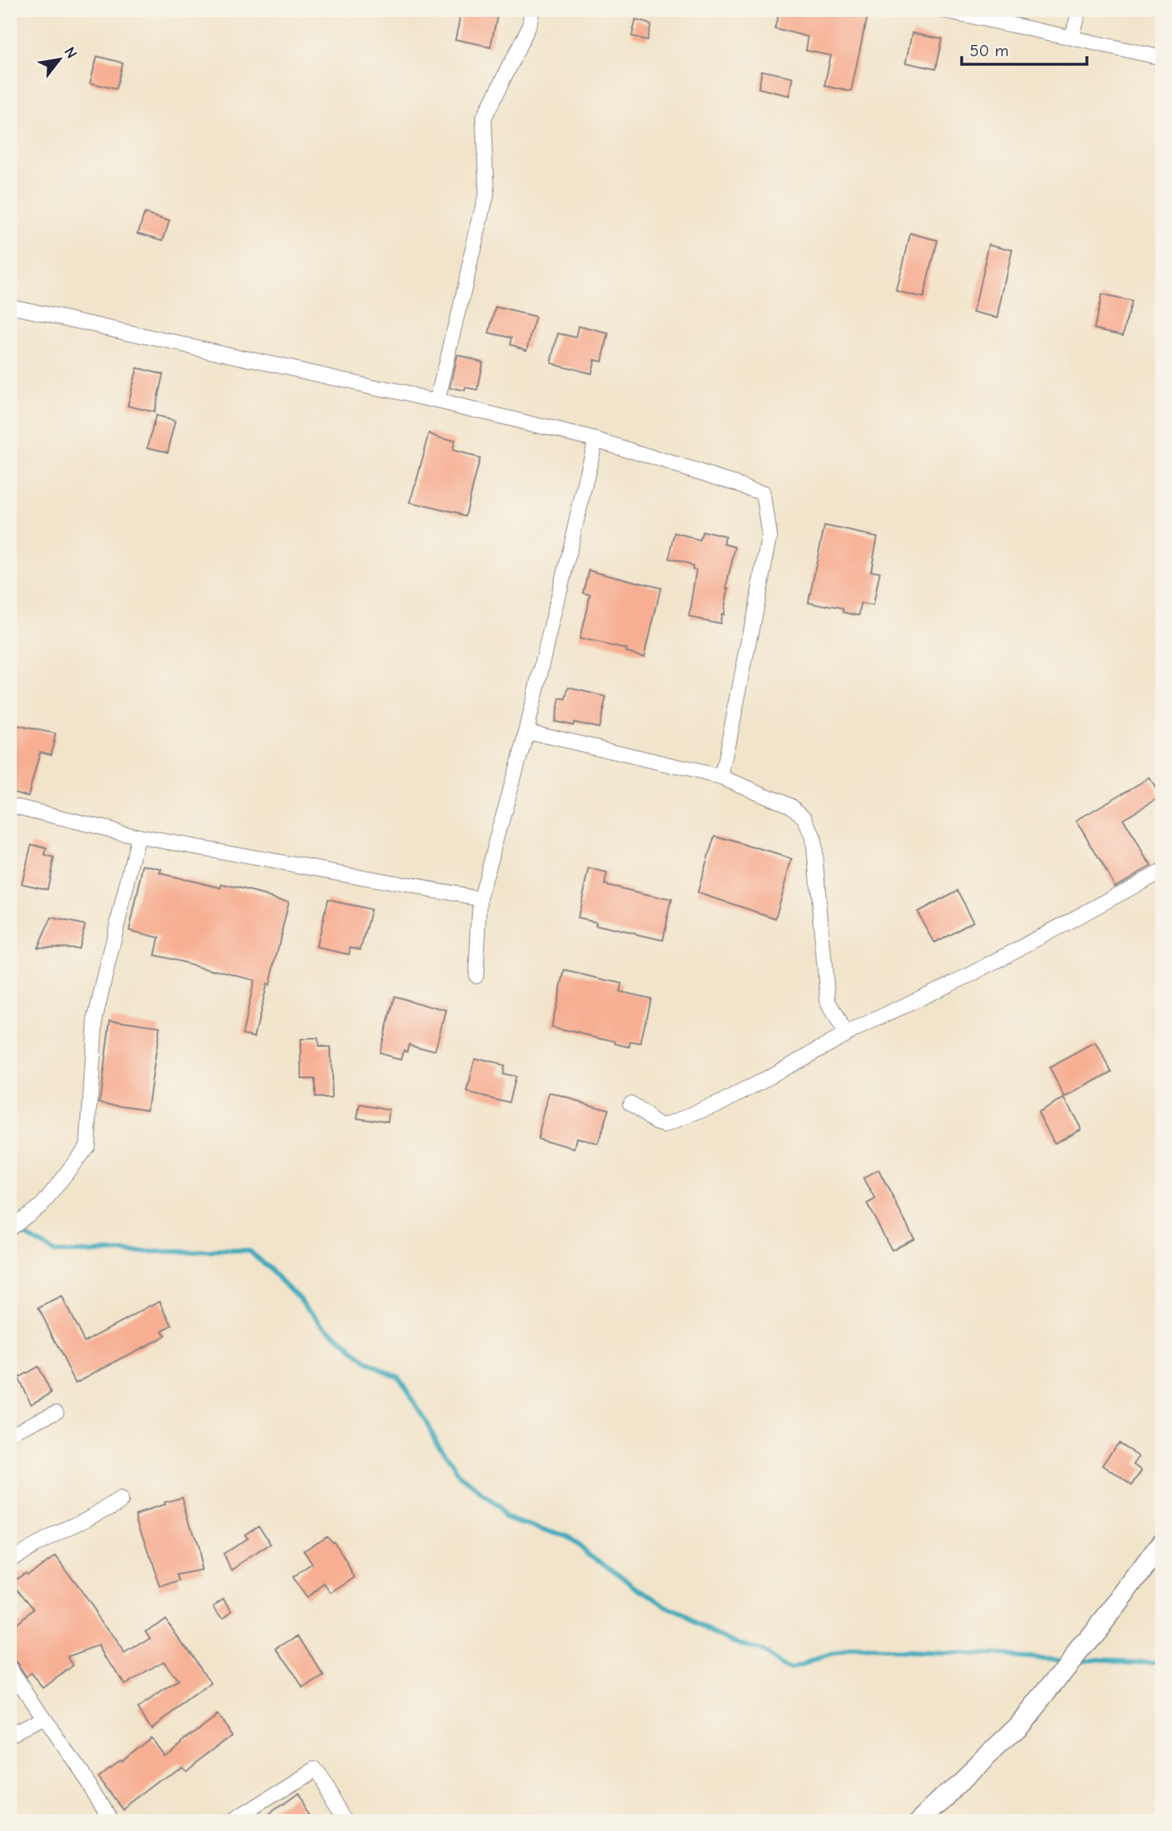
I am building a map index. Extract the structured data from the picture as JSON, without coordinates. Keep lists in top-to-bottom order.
{
  "scale_bar": "50 m",
  "north": "top right"
}
